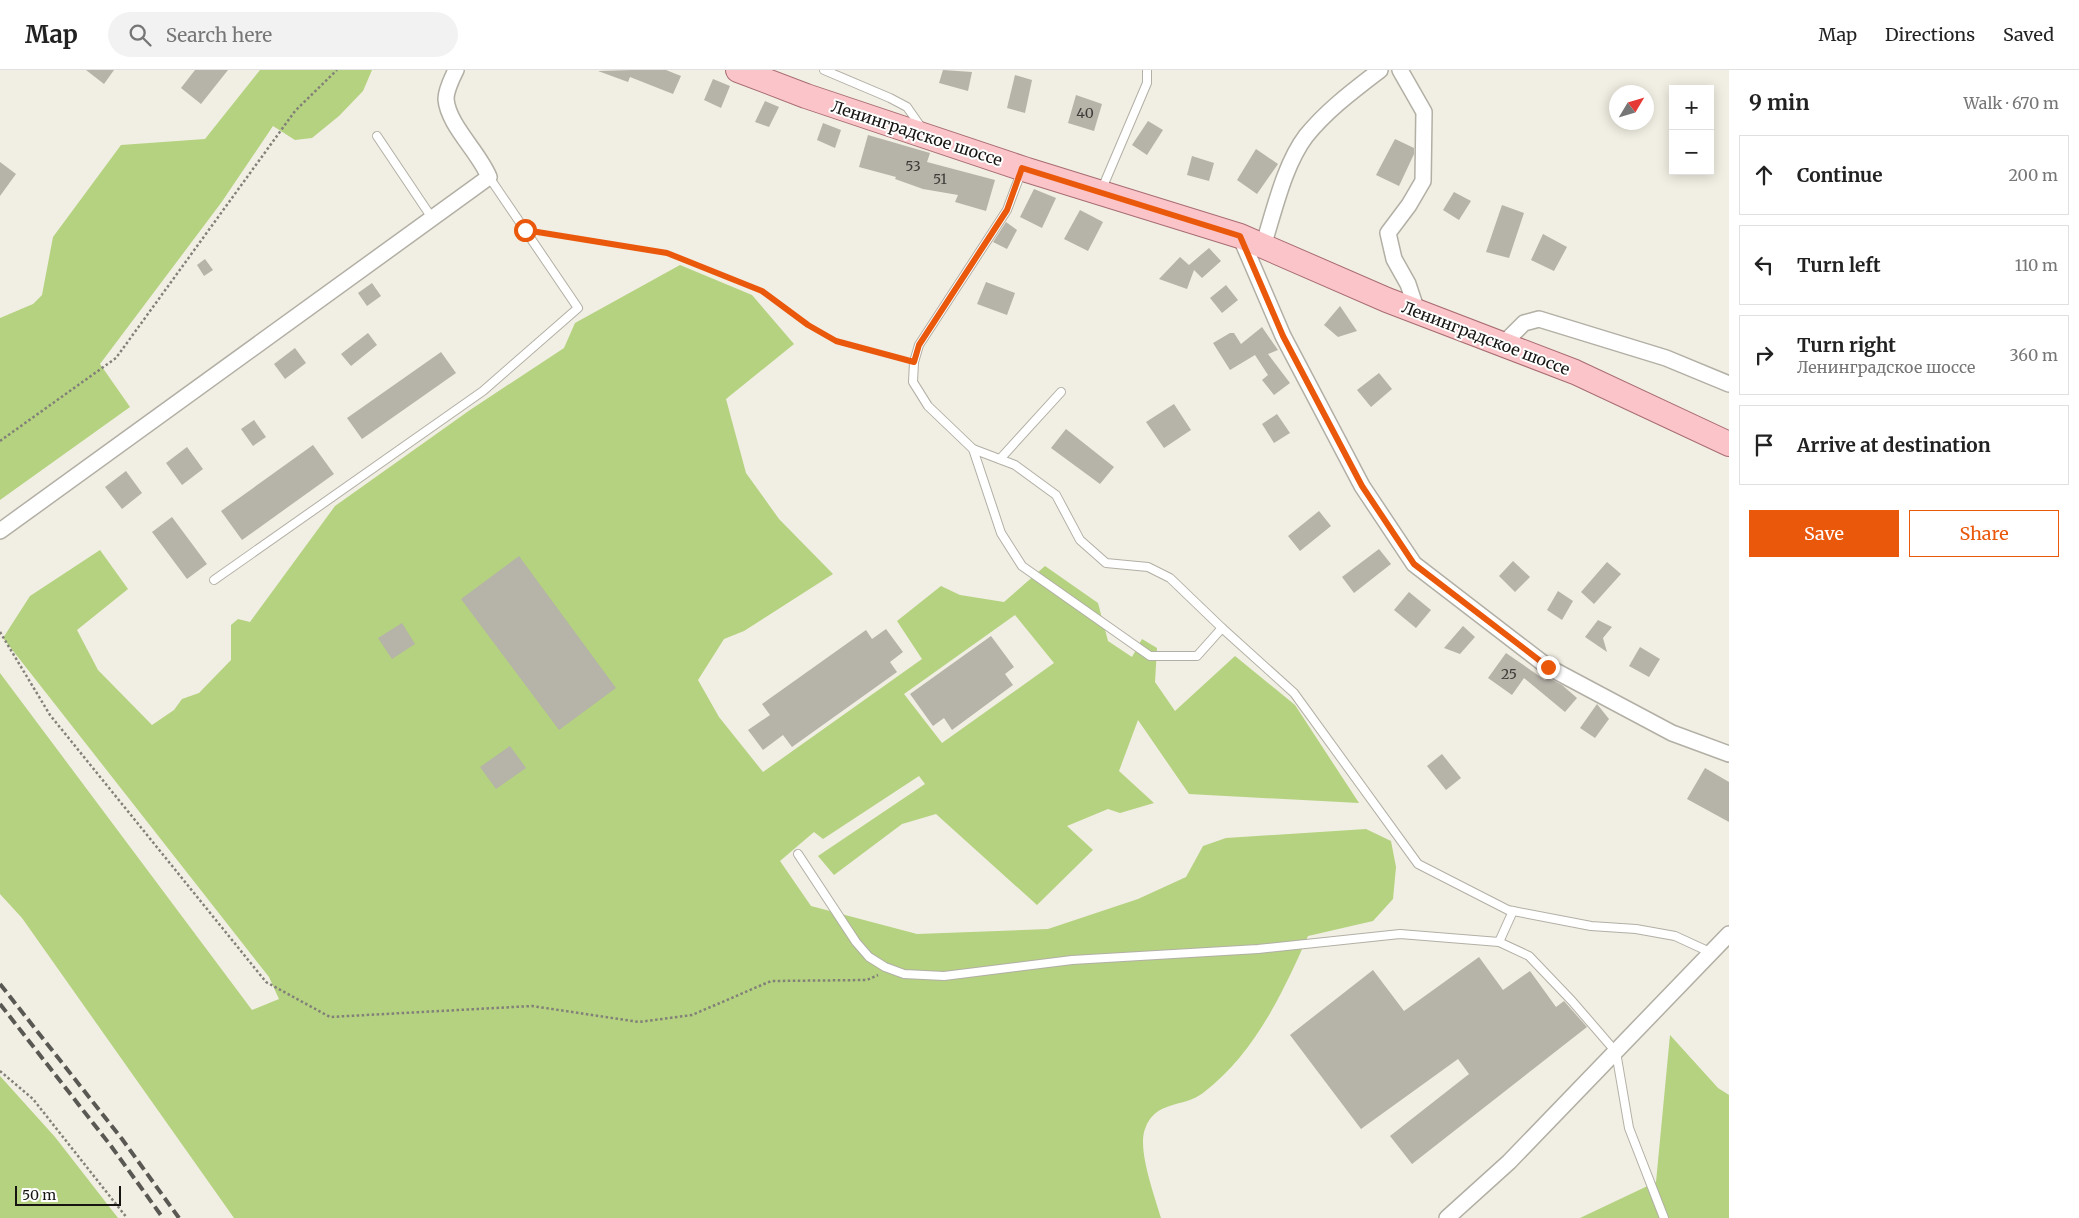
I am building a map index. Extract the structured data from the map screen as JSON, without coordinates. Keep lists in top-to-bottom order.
{
  "streets": {
    "main road": ["Ленинградское шоссе"]
  },
  "house_numbers": [
    "40",
    "53",
    "51",
    "25"
  ],
  "scale_bar": "50 m",
  "north": "top right",
  "page": {
    "header": "Map",
    "search": "Search here",
    "nav": ["Map", "Directions", "Saved"],
    "heading": ["9 min", "Walk · 670 m"],
    "map_buttons": ["+", "−"],
    "list": [
      ["Continue", "200 m"],
      ["Turn left", "110 m"],
      ["Turn right", "Ленинградское шоссе", "360 m"],
      "Arrive at destination"
    ],
    "buttons": ["Save", "Share"],
    "scale": "50 m"
  }
}
